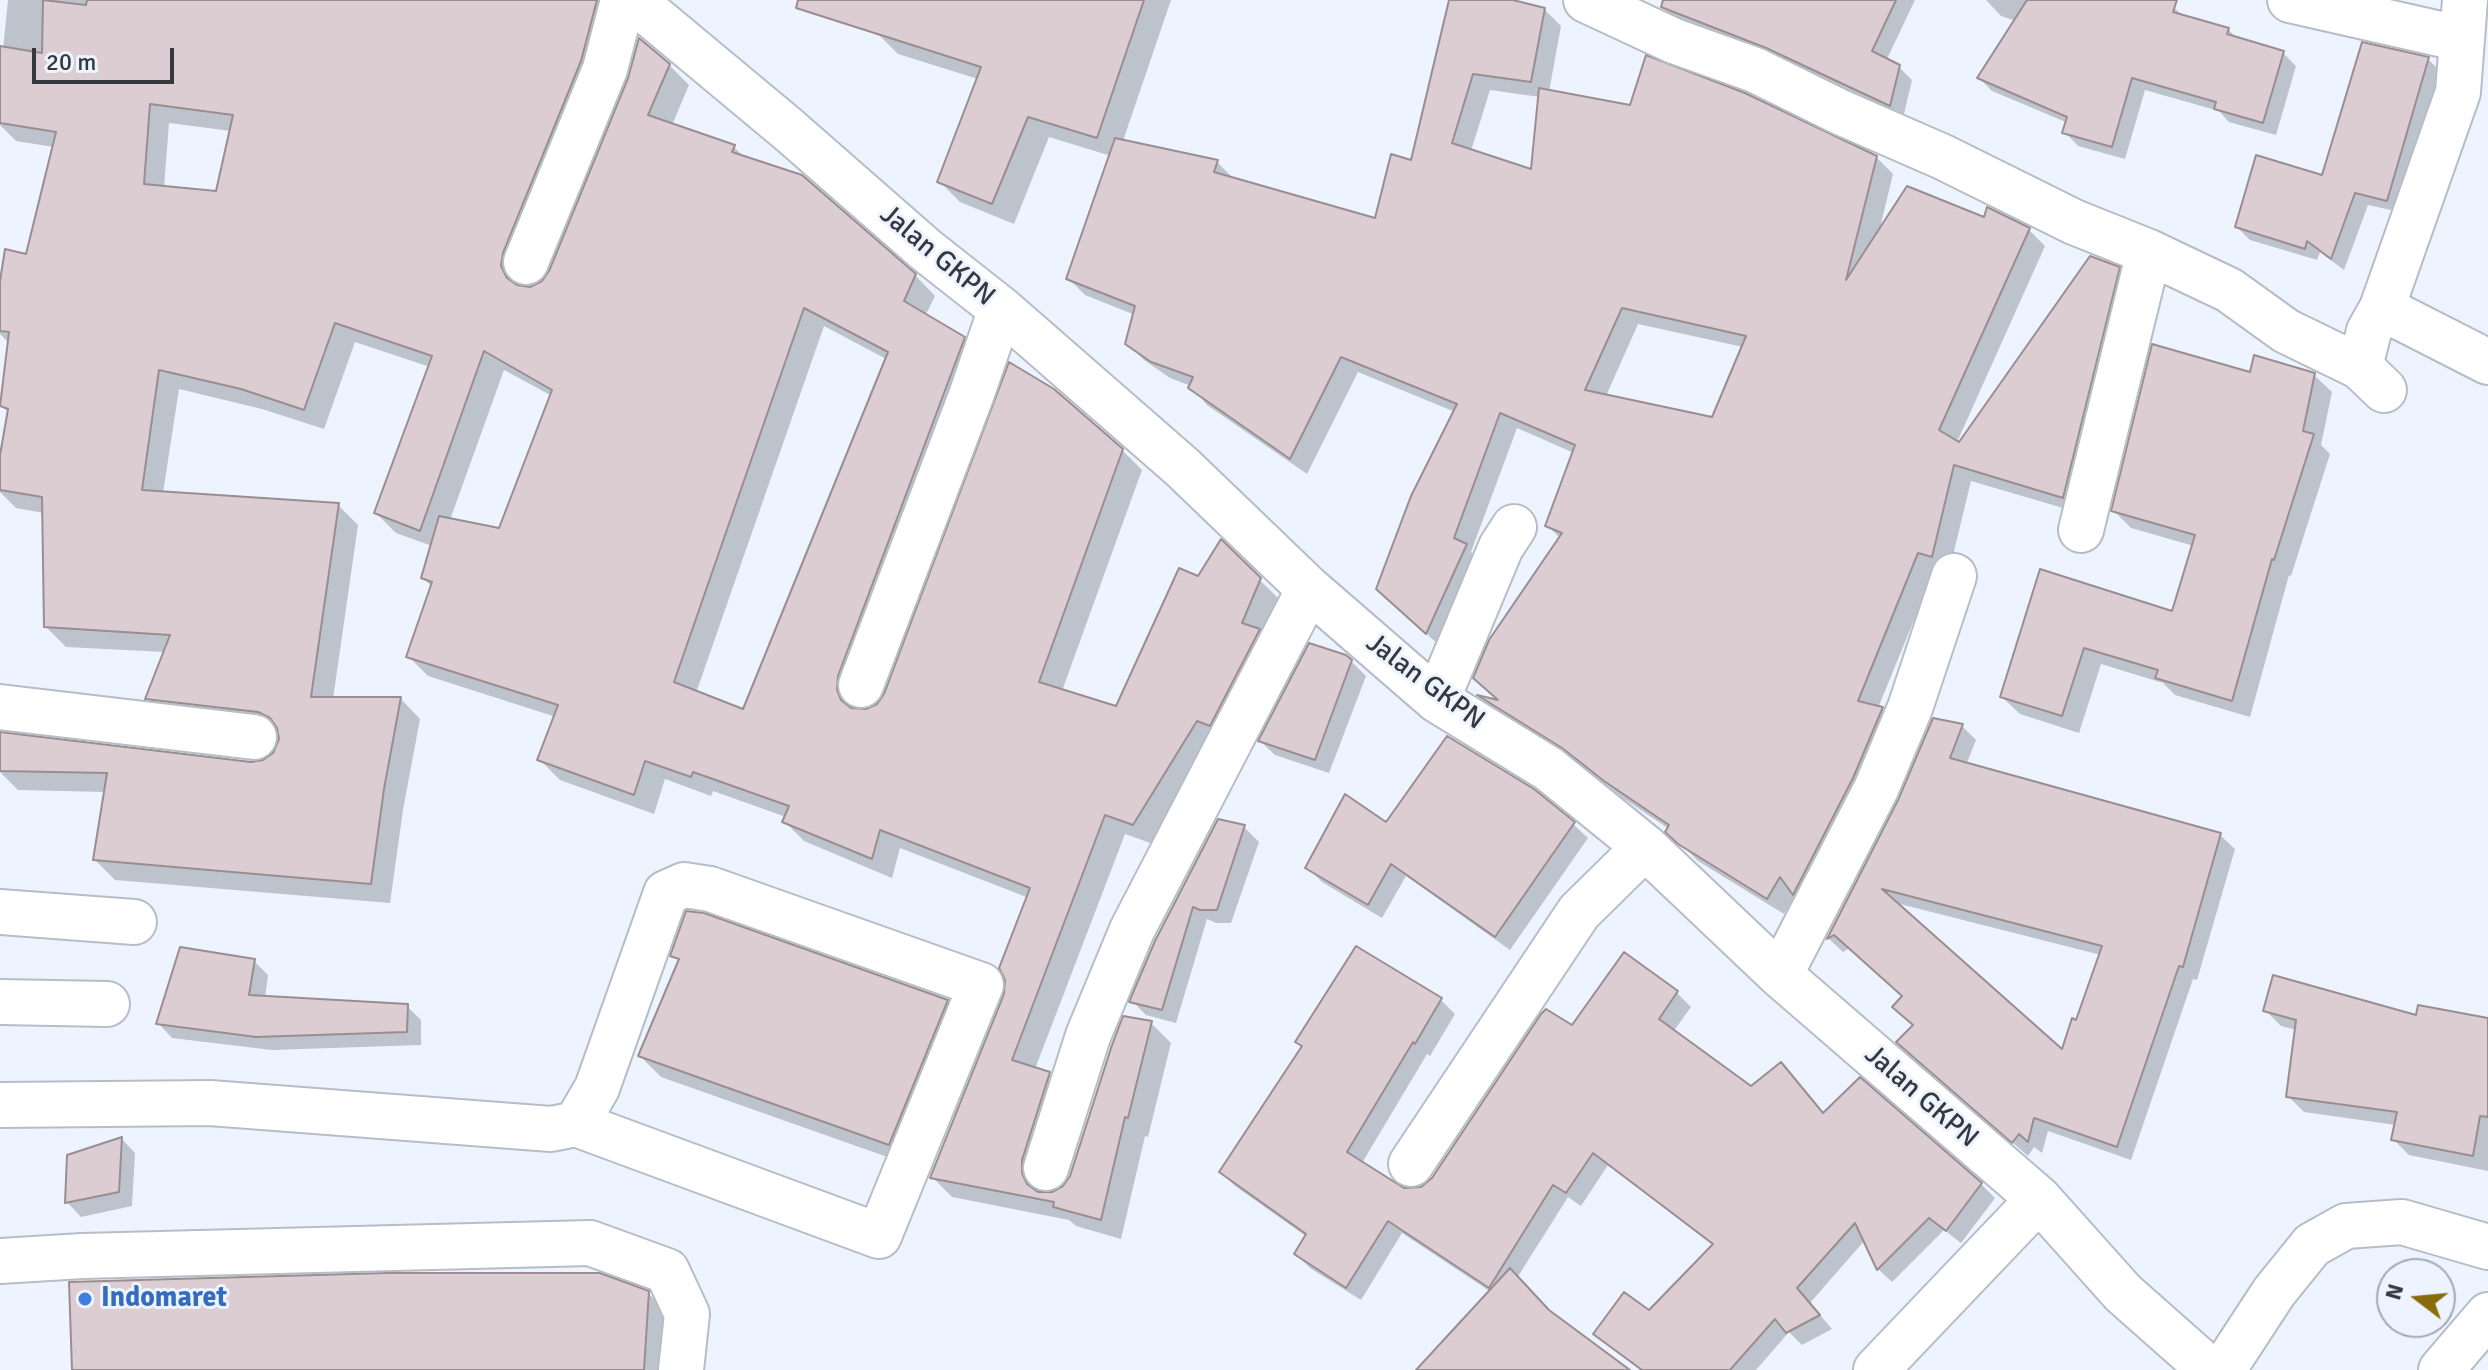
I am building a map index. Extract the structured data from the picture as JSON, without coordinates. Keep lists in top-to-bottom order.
{
  "streets": {
    "street": ["Jalan GKPN"]
  },
  "places": ["Indomaret"],
  "scale_bar": "20 m",
  "north": "left"
}
